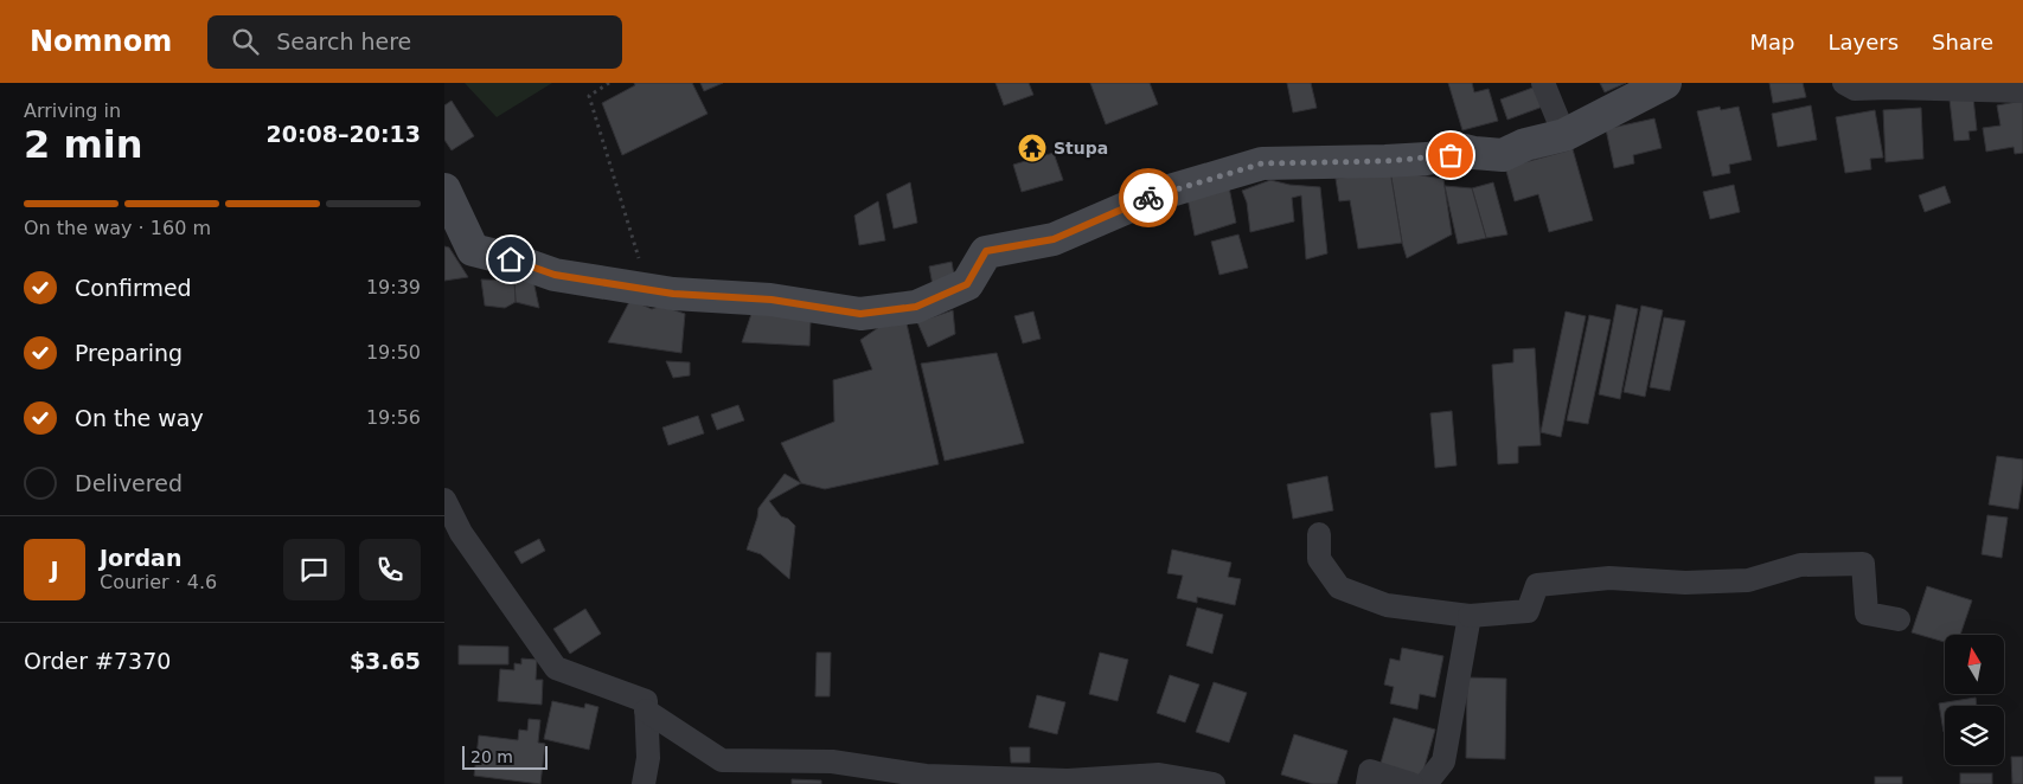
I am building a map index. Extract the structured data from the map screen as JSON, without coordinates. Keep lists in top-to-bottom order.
{
  "places": {
    "temple": ["Stupa"]
  },
  "scale_bar": "20 m",
  "north": "top",
  "page": {
    "header": "Nomnom",
    "search": "Search here",
    "nav": ["Map", "Layers", "Share"],
    "heading": ["2 min", "Arriving in", "20:08–20:13"],
    "panel": [
      "Jordan",
      "Courier · 4.6",
      "Order #7370",
      "$3.65"
    ],
    "bar": "On the way · 160 m",
    "list": [
      ["Confirmed", "19:39"],
      ["Preparing", "19:50"],
      ["On the way", "19:56"],
      "Delivered"
    ],
    "round": "J",
    "scale": "20 m"
  }
}
